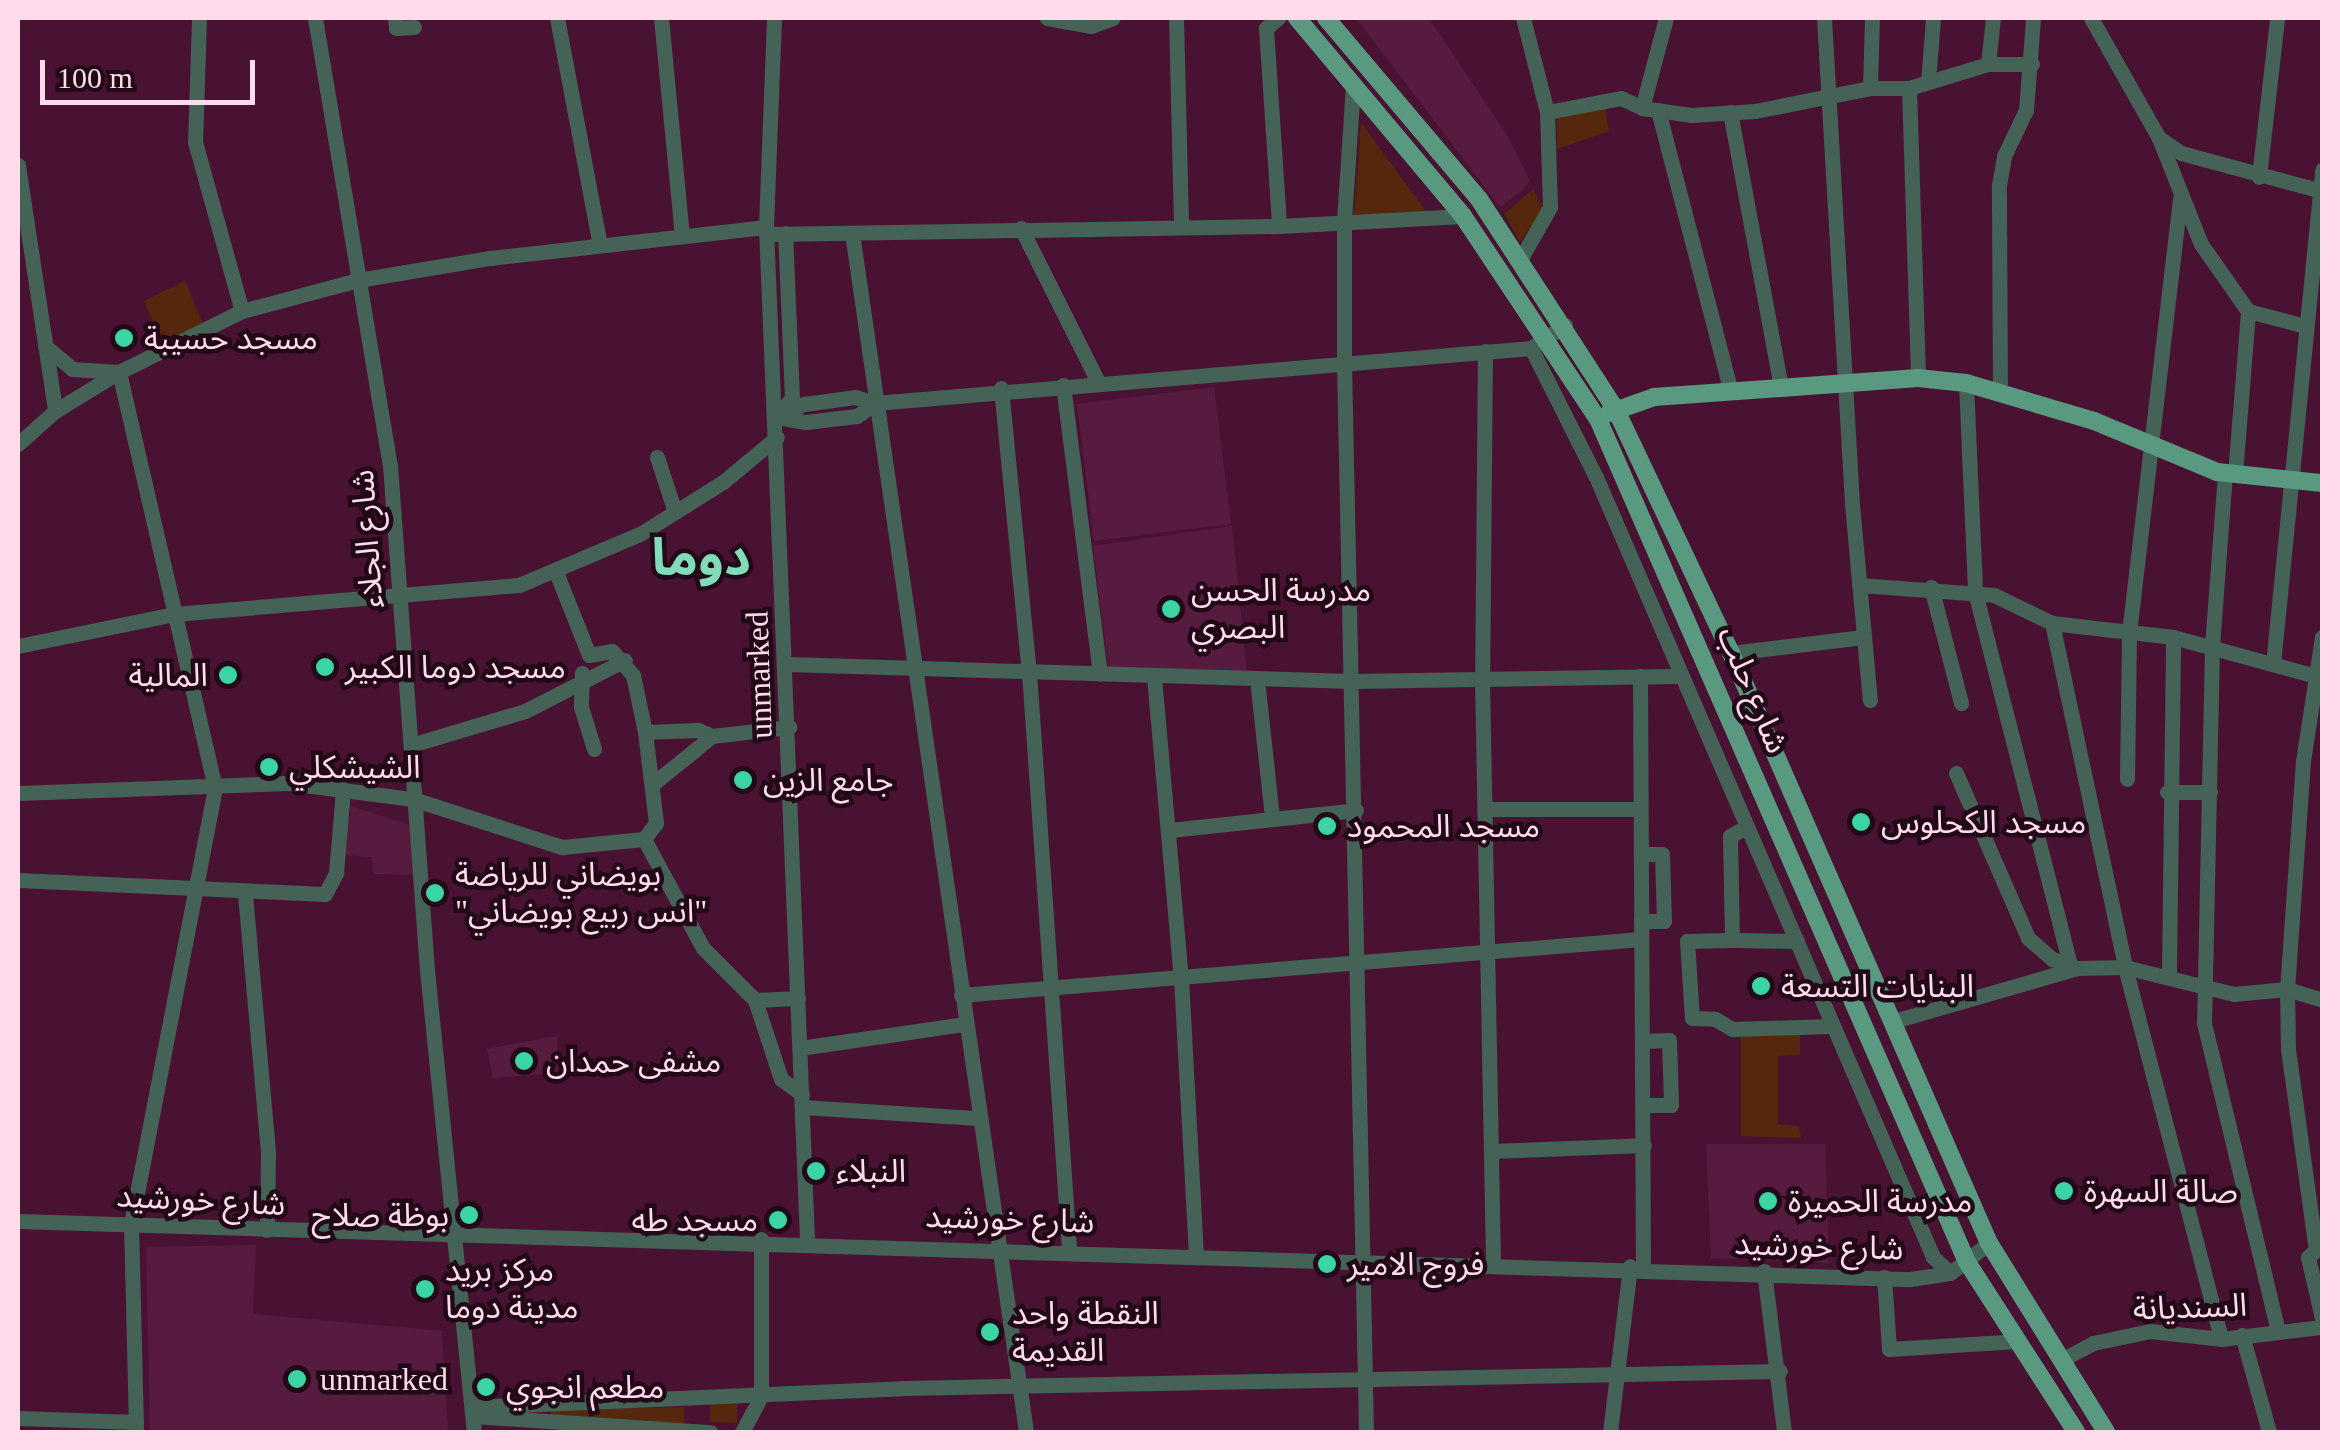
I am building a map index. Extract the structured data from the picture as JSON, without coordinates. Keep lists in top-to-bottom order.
{
  "streets": {
    "main road": ["شارع حلب"],
    "street": [
      "شارع الجلاء",
      "unmarked",
      "شارع خورشيد",
      "السنديانة"
    ]
  },
  "crossings": [
    ["شارع الجلاء", "شارع خورشيد"],
    ["unmarked", "شارع خورشيد"],
    ["شارع حلب", "شارع خورشيد"],
    ["شارع حلب", "السنديانة"]
  ],
  "districts": ["دوما"],
  "places": [
    "مسجد حسيبة",
    "مدرسة الحسن البصري",
    "مسجد دوما الكبير",
    "المالية",
    "الشيشكلي",
    "جامع الزين",
    "مسجد الكحلوس",
    "مسجد المحمود",
    "بويضاني للرياضة \"انس ربيع بويضاني\"",
    "البنايات التسعة",
    "مشفى حمدان",
    "النبلاء",
    "صالة السهرة",
    "مدرسة الحميرة",
    "بوظة صلاح",
    "مسجد طه",
    "فروج الامير",
    "مركز بريد مدينة دوما",
    "النقطة واحد القديمة",
    "unmarked",
    "مطعم انجوي"
  ],
  "scale_bar": "100 m"
}
